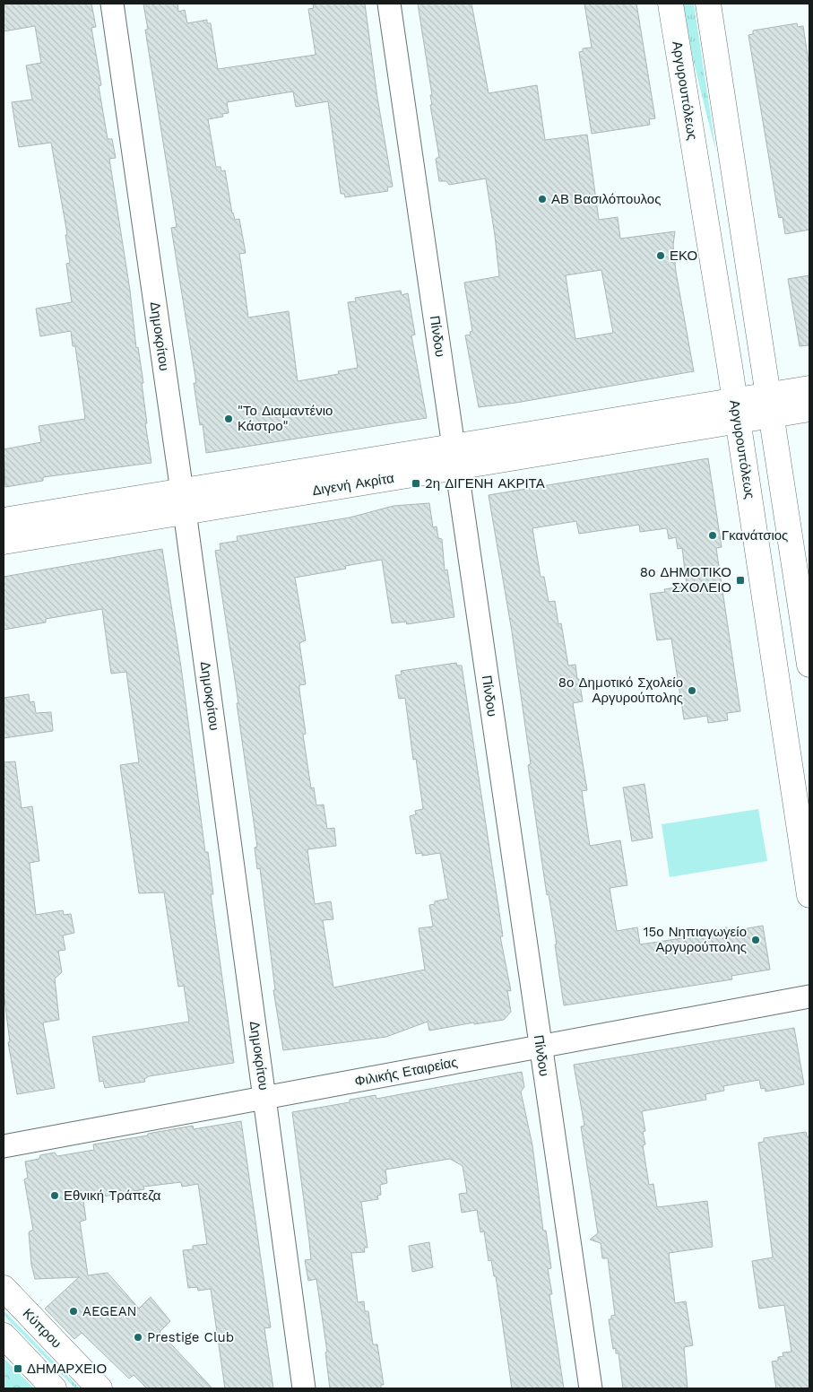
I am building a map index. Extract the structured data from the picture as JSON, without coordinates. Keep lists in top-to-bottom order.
{
  "streets": {
    "main road": ["Αργυρουπόλεως", "Διγενή Ακρίτα", "Κύπρου"],
    "street": ["Δημοκρίτου", "Πίνδου", "Φιλικής Εταιρείας"]
  },
  "crossings": [
    ["Αργυρουπόλεως", "Διγενή Ακρίτα"],
    ["Δημοκρίτου", "Διγενή Ακρίτα"],
    ["Δημοκρίτου", "Φιλικής Εταιρείας"],
    ["Πίνδου", "Διγενή Ακρίτα"],
    ["Πίνδου", "Φιλικής Εταιρείας"]
  ],
  "places": {
    "other": [
      "ΑΒ Βασιλόπουλος",
      "ΕΚΟ",
      "\"Το Διαμαντένιο Κάστρο\"",
      "Γκανάτσιος",
      "8ο Δημοτικό Σχολείο Αργυρούπολης",
      "15ο Νηπιαγωγείο Αργυρούπολης",
      "Εθνική Τράπεζα",
      "AEGEAN",
      "Prestige Club"
    ],
    "transit": ["2η ΔΙΓΕΝΗ ΑΚΡΙΤΑ", "8ο ΔΗΜΟΤΙΚΟ ΣΧΟΛΕΙΟ", "ΔΗΜΑΡΧΕΙΟ"]
  }
}
